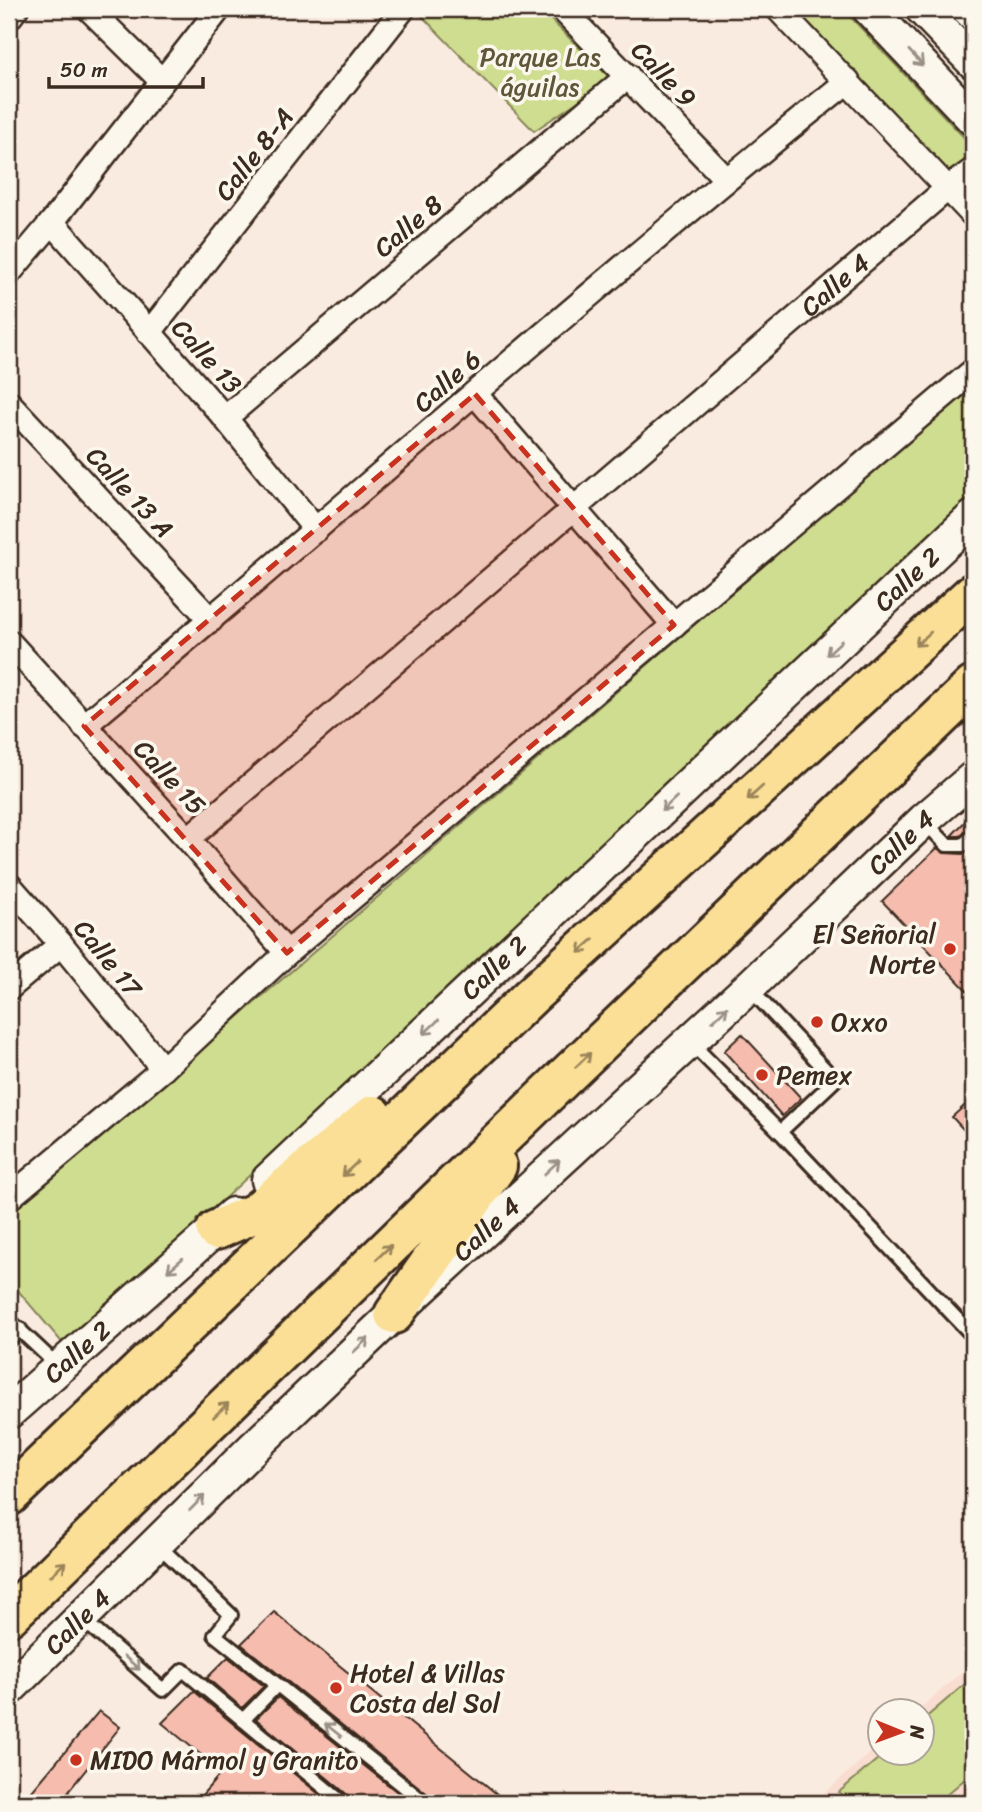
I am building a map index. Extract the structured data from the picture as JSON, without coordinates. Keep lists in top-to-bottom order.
{
  "streets": {
    "main road": ["Calle 4", "Calle 2"],
    "street": [
      "Calle 9",
      "Calle 8-A",
      "Calle 8",
      "Calle 13",
      "Calle 6",
      "Calle 13 A",
      "Calle 15",
      "Calle 17"
    ]
  },
  "crossings": [
    ["Calle 9", "Calle 8"],
    ["Calle 9", "Calle 6"],
    ["Calle 8-A", "Calle 13"],
    ["Calle 8", "Calle 13"],
    ["Calle 4", "Calle 15"],
    ["Calle 13", "Calle 6"],
    ["Calle 6", "Calle 13 A"],
    ["Calle 6", "Calle 15"]
  ],
  "one_way": ["Calle 2"],
  "parks": ["Parque Las águilas"],
  "places": [
    "El Señorial Norte",
    "Oxxo",
    "Pemex",
    "Hotel & Villas Costa del Sol",
    "MIDO Mármol y Granito"
  ],
  "scale_bar": "50 m",
  "north": "right"
}
